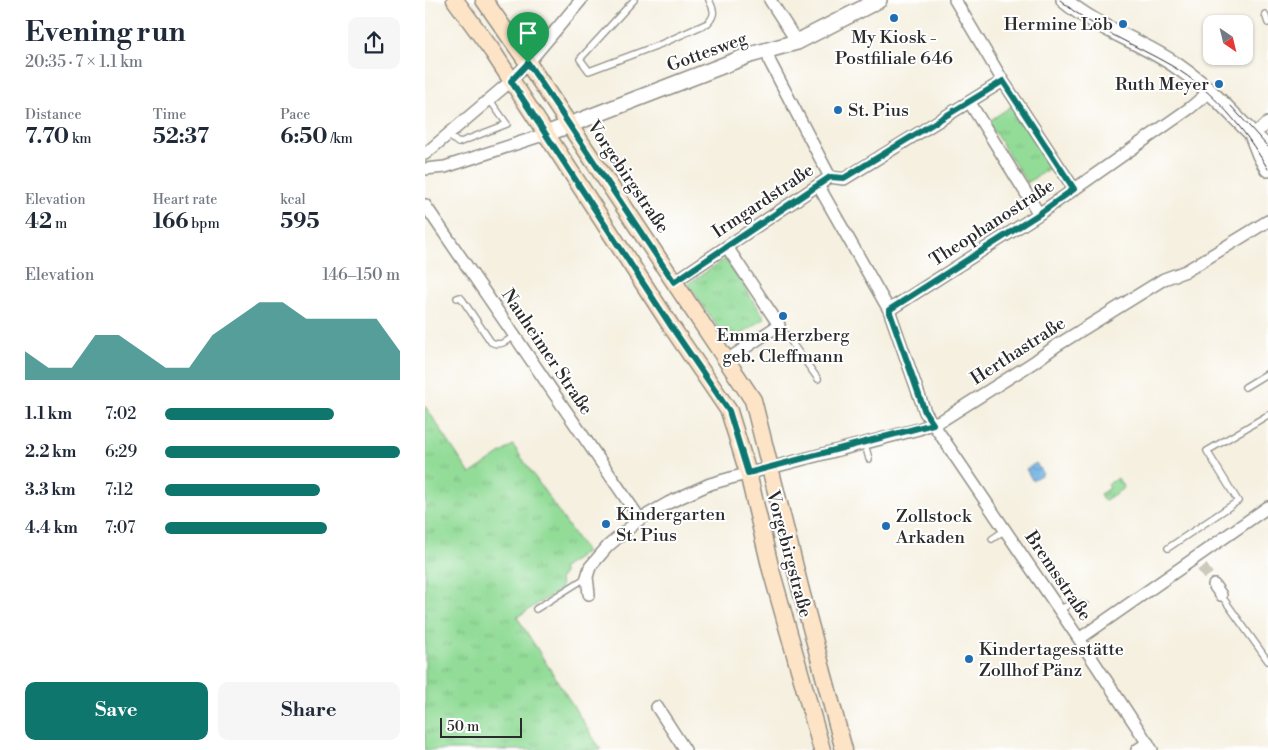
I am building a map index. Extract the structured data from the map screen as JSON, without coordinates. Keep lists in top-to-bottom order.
{
  "streets": {
    "main road": ["Vorgebirgstraße"],
    "street": [
      "Gottesweg",
      "Irmgardstraße",
      "Theophanostraße",
      "Herthastraße",
      "Nauheimer Straße",
      "Bremsstraße"
    ]
  },
  "crossings": [
    ["Gottesweg", "Vorgebirgstraße"],
    ["Vorgebirgstraße", "Irmgardstraße"],
    ["Vorgebirgstraße", "Herthastraße"],
    ["Irmgardstraße", "Bremsstraße"],
    ["Theophanostraße", "Bremsstraße"],
    ["Herthastraße", "Nauheimer Straße"],
    ["Herthastraße", "Bremsstraße"]
  ],
  "places": [
    "My Kiosk - Postfiliale 646",
    "Hermine Löb",
    "Ruth Meyer",
    "St. Pius",
    "Emma Herzberg geb. Cleffmann",
    "Kindergarten St. Pius",
    "Zollstock Arkaden",
    "Kindertagesstätte Zollhof Pänz"
  ],
  "scale_bar": "50 m",
  "north": "bottom right",
  "page": {
    "heading": ["Evening run", "20:35 · 7 × 1.1 km"],
    "stats": [
      ["Distance", "7.70 km"],
      ["Time", "52:37"],
      ["Pace", "6:50 /km"],
      ["Elevation", "42 m"],
      ["Heart rate", "166 bpm"],
      ["kcal", "595"]
    ],
    "chart": ["Elevation", "146–150 m"],
    "list": [
      {
        "name": "1.1 km",
        "note": "7:02"
      },
      {
        "name": "2.2 km",
        "note": "6:29"
      },
      {
        "name": "3.3 km",
        "note": "7:12"
      },
      {
        "name": "4.4 km",
        "note": "7:07"
      }
    ],
    "buttons": ["Save", "Share"],
    "scale": "50 m"
  }
}
